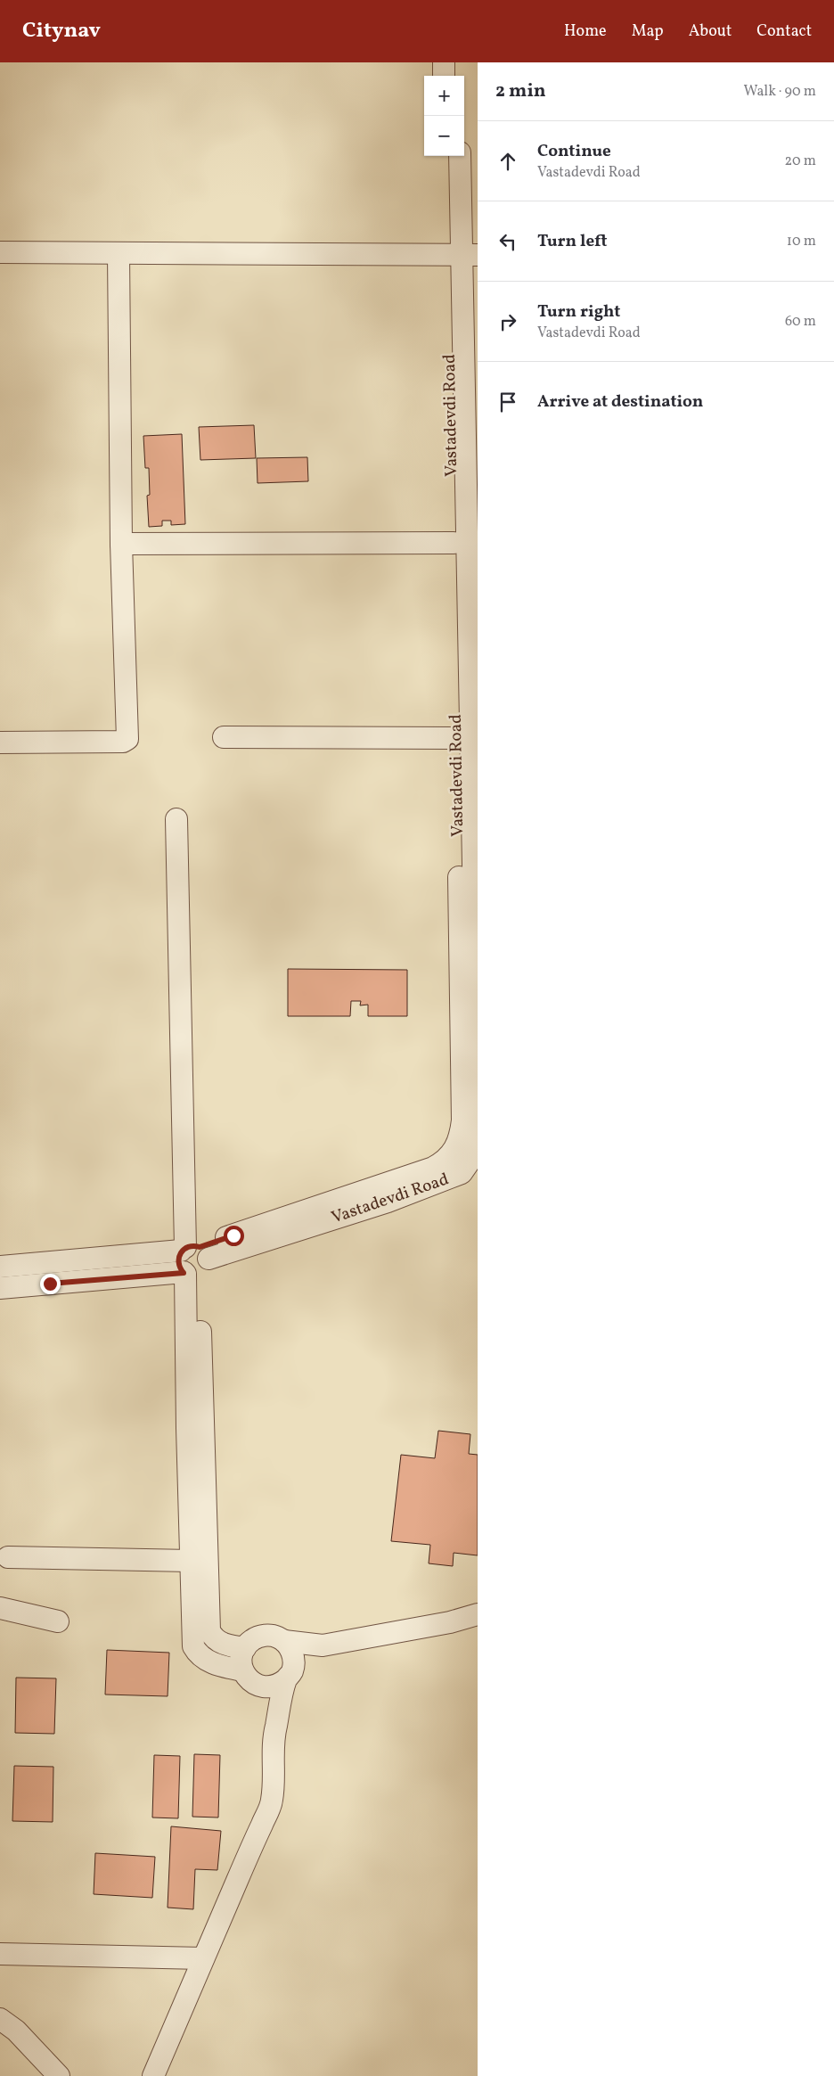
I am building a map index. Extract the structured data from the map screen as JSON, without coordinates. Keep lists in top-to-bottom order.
{
  "streets": {
    "street": ["Vastadevdi Road"]
  },
  "page": {
    "header": "Citynav",
    "nav": [
      "Home",
      "Map",
      "About",
      "Contact"
    ],
    "heading": ["2 min", "Walk · 90 m"],
    "map_buttons": ["+", "−"],
    "list": [
      ["Continue", "Vastadevdi Road", "20 m"],
      ["Turn left", "10 m"],
      ["Turn right", "Vastadevdi Road", "60 m"],
      "Arrive at destination"
    ]
  }
}
